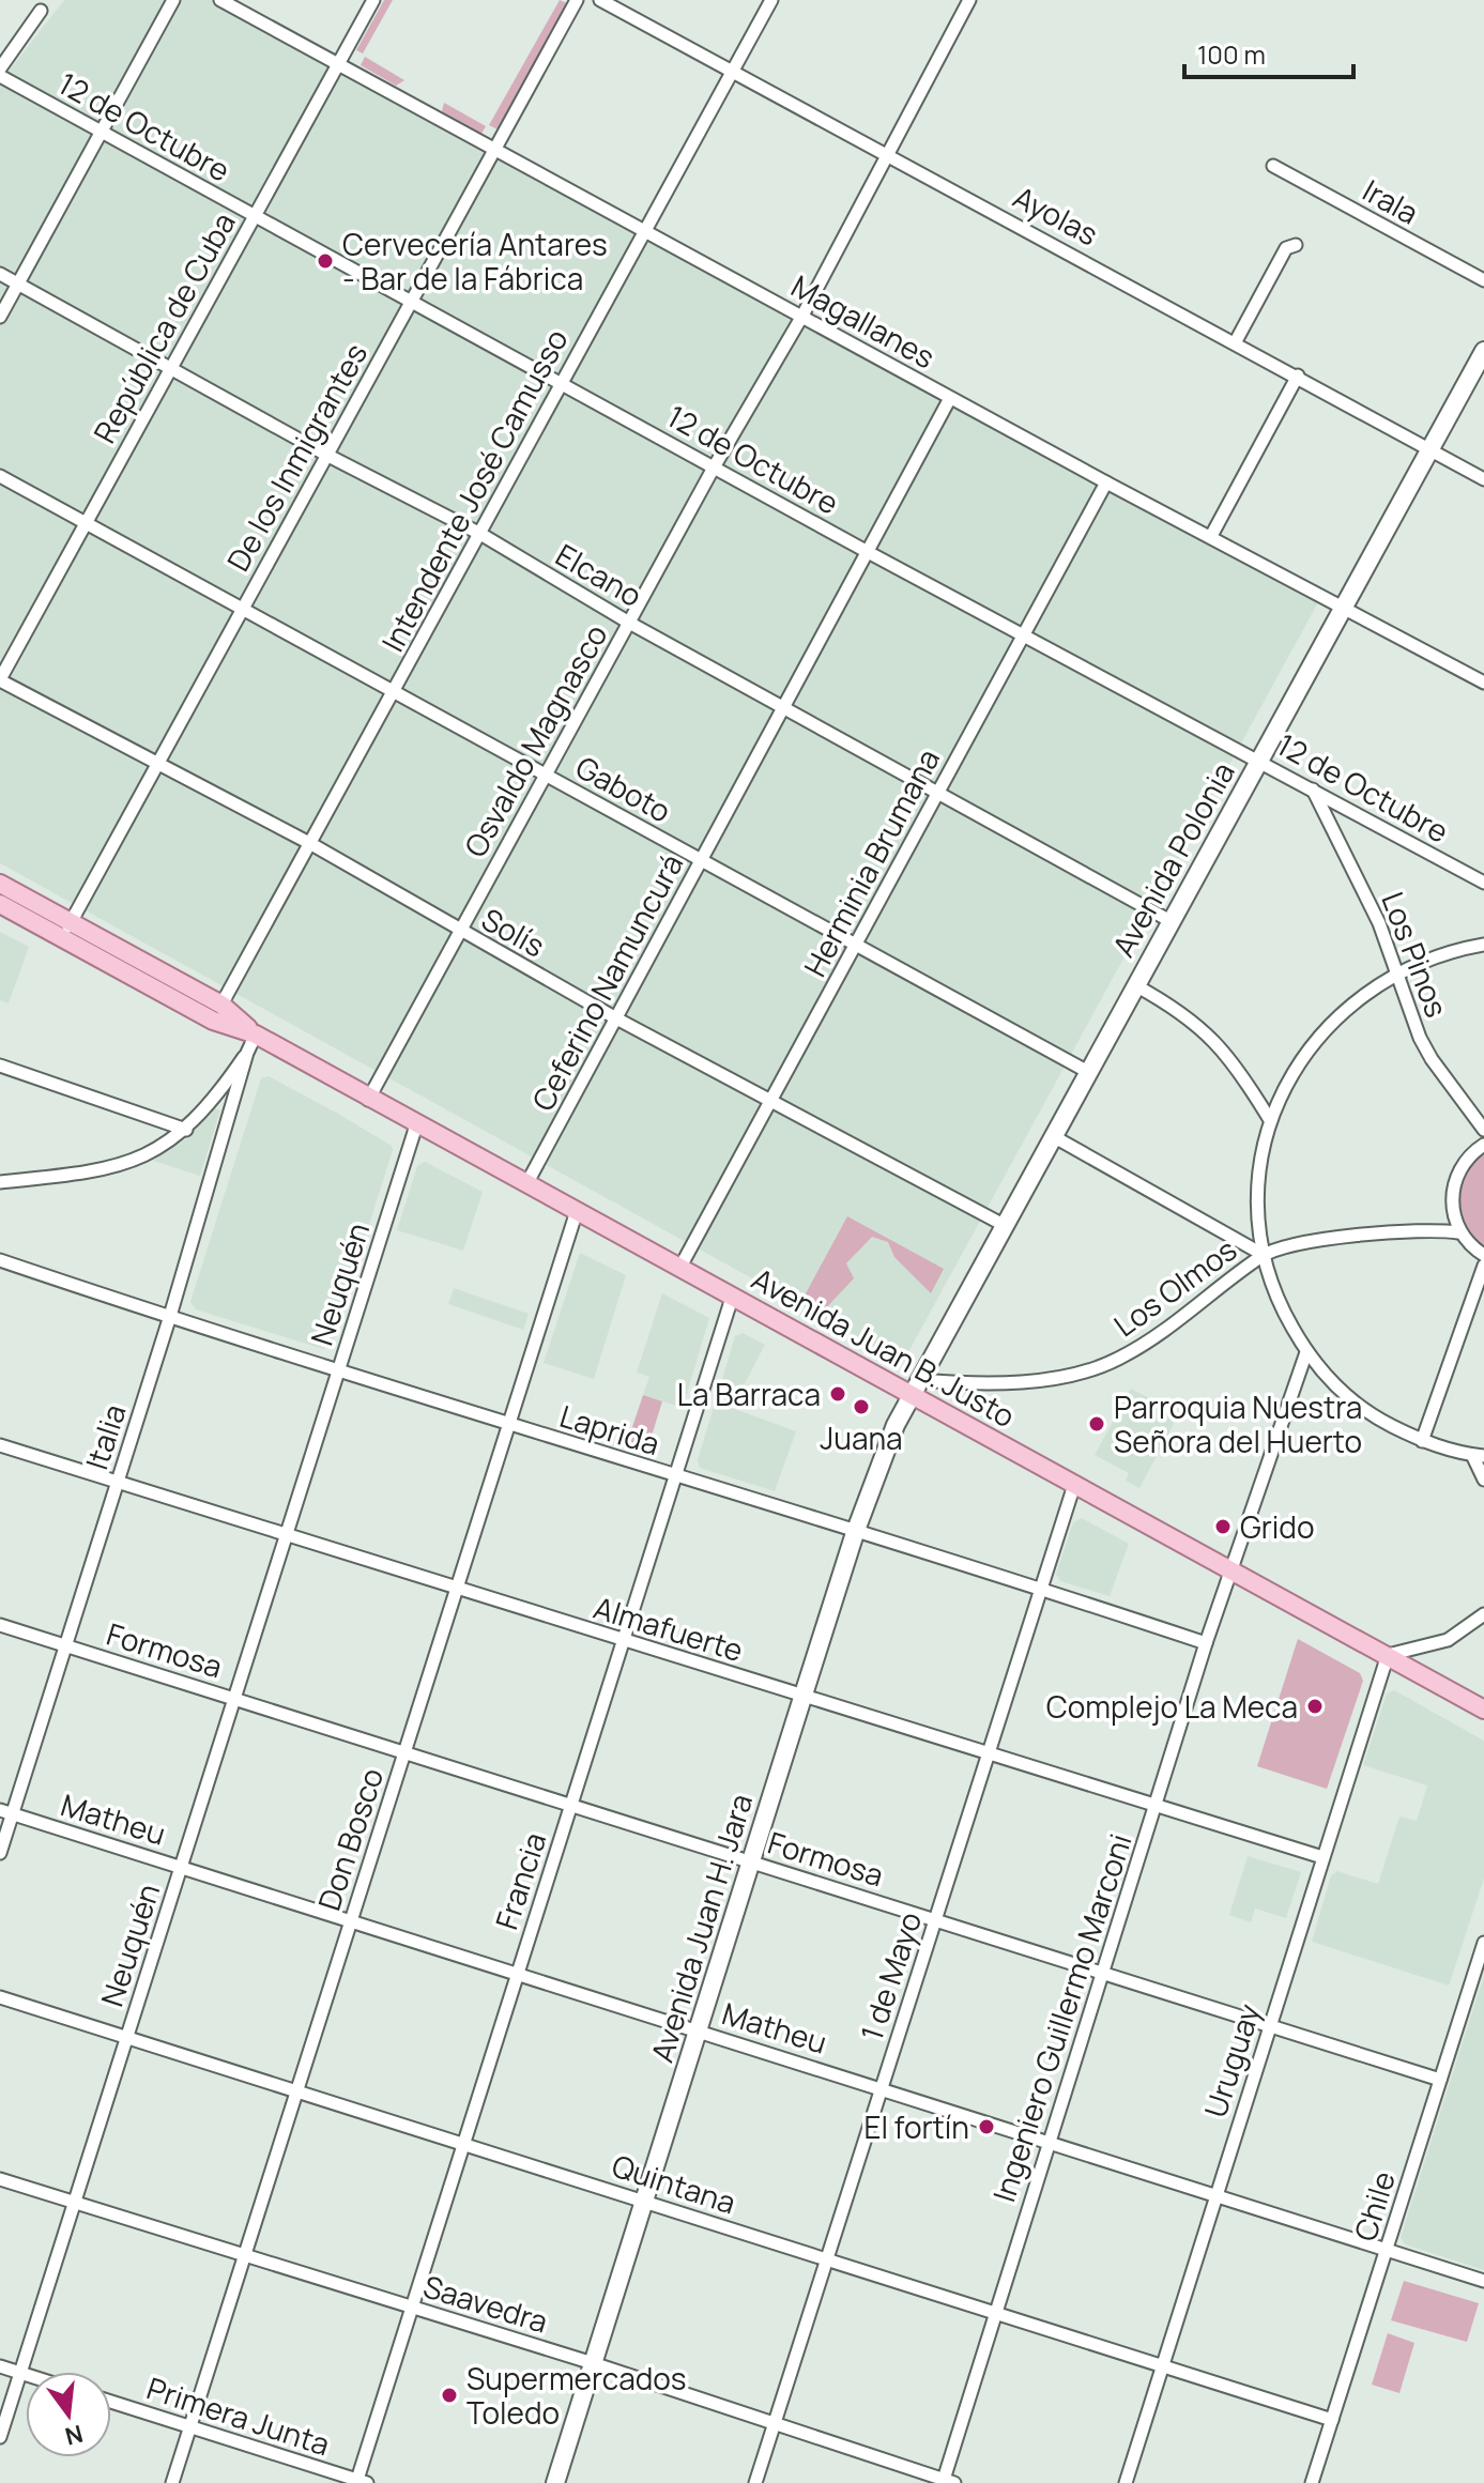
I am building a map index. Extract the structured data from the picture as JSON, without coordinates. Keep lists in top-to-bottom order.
{
  "streets": {
    "main road": ["Avenida Polonia", "Avenida Juan B. Justo", "Avenida Juan H. Jara"],
    "street": [
      "12 de Octubre",
      "Irala",
      "Ayolas",
      "Magallanes",
      "República de Cuba",
      "De los Inmigrantes",
      "Intendente José Camusso",
      "Elcano",
      "Osvaldo Magnasco",
      "Gaboto",
      "Herminia Brumana",
      "Solís",
      "Los Pinos",
      "Ceferino Namuncurá",
      "Neuquén",
      "Los Olmos",
      "Laprida",
      "Italia",
      "Almafuerte",
      "Formosa",
      "Matheu",
      "Don Bosco",
      "Francia",
      "1 de Mayo",
      "Ingeniero Guillermo Marconi",
      "Uruguay",
      "Quintana",
      "Chile",
      "Saavedra",
      "Primera Junta"
    ]
  },
  "crossings": [
    ["12 de Octubre", "República de Cuba"],
    ["12 de Octubre", "De los Inmigrantes"],
    ["12 de Octubre", "Intendente José Camusso"],
    ["12 de Octubre", "Osvaldo Magnasco"],
    ["12 de Octubre", "Avenida Polonia"],
    ["12 de Octubre", "Herminia Brumana"],
    ["12 de Octubre", "Los Pinos"],
    ["12 de Octubre", "Ceferino Namuncurá"],
    ["Ayolas", "Intendente José Camusso"],
    ["Ayolas", "Osvaldo Magnasco"],
    ["Ayolas", "Avenida Polonia"],
    ["Magallanes", "República de Cuba"],
    ["Magallanes", "De los Inmigrantes"],
    ["Magallanes", "Intendente José Camusso"],
    ["Magallanes", "Osvaldo Magnasco"],
    ["Magallanes", "Avenida Polonia"],
    ["Magallanes", "Herminia Brumana"],
    ["Magallanes", "Ceferino Namuncurá"],
    ["República de Cuba", "Elcano"],
    ["República de Cuba", "Gaboto"],
    ["República de Cuba", "Solís"],
    ["De los Inmigrantes", "Elcano"],
    ["De los Inmigrantes", "Gaboto"],
    ["De los Inmigrantes", "Solís"],
    ["De los Inmigrantes", "Avenida Juan B. Justo"],
    ["Intendente José Camusso", "Elcano"],
    ["Intendente José Camusso", "Gaboto"],
    ["Intendente José Camusso", "Solís"],
    ["Intendente José Camusso", "Avenida Juan B. Justo"],
    ["Elcano", "Osvaldo Magnasco"],
    ["Elcano", "Avenida Polonia"],
    ["Elcano", "Herminia Brumana"],
    ["Elcano", "Ceferino Namuncurá"],
    ["Osvaldo Magnasco", "Gaboto"],
    ["Osvaldo Magnasco", "Solís"],
    ["Osvaldo Magnasco", "Avenida Juan B. Justo"],
    ["Gaboto", "Avenida Polonia"],
    ["Gaboto", "Herminia Brumana"],
    ["Gaboto", "Ceferino Namuncurá"],
    ["Avenida Polonia", "Solís"],
    ["Avenida Polonia", "Los Olmos"],
    ["Avenida Polonia", "Avenida Juan B. Justo"],
    ["Avenida Polonia", "Avenida Juan H. Jara"],
    ["Herminia Brumana", "Solís"],
    ["Herminia Brumana", "Avenida Juan B. Justo"],
    ["Solís", "Ceferino Namuncurá"],
    ["Ceferino Namuncurá", "Avenida Juan B. Justo"],
    ["Neuquén", "Avenida Juan B. Justo"],
    ["Neuquén", "Laprida"],
    ["Neuquén", "Almafuerte"],
    ["Neuquén", "Formosa"],
    ["Neuquén", "Matheu"],
    ["Neuquén", "Quintana"],
    ["Neuquén", "Saavedra"],
    ["Los Olmos", "Avenida Juan B. Justo"],
    ["Los Olmos", "Avenida Juan H. Jara"],
    ["Avenida Juan B. Justo", "Italia"],
    ["Avenida Juan B. Justo", "Don Bosco"],
    ["Avenida Juan B. Justo", "Francia"],
    ["Avenida Juan B. Justo", "Avenida Juan H. Jara"],
    ["Avenida Juan B. Justo", "1 de Mayo"],
    ["Avenida Juan B. Justo", "Ingeniero Guillermo Marconi"],
    ["Avenida Juan B. Justo", "Uruguay"],
    ["Laprida", "Italia"],
    ["Laprida", "Don Bosco"],
    ["Laprida", "Francia"],
    ["Laprida", "Avenida Juan H. Jara"],
    ["Laprida", "1 de Mayo"],
    ["Laprida", "Ingeniero Guillermo Marconi"],
    ["Italia", "Almafuerte"],
    ["Italia", "Formosa"],
    ["Italia", "Matheu"],
    ["Almafuerte", "Don Bosco"],
    ["Almafuerte", "Francia"],
    ["Almafuerte", "Avenida Juan H. Jara"],
    ["Almafuerte", "1 de Mayo"],
    ["Almafuerte", "Ingeniero Guillermo Marconi"],
    ["Almafuerte", "Uruguay"],
    ["Formosa", "Don Bosco"],
    ["Formosa", "Francia"],
    ["Formosa", "Avenida Juan H. Jara"],
    ["Formosa", "1 de Mayo"],
    ["Formosa", "Ingeniero Guillermo Marconi"],
    ["Formosa", "Uruguay"],
    ["Formosa", "Chile"],
    ["Matheu", "Don Bosco"],
    ["Matheu", "Francia"],
    ["Matheu", "Avenida Juan H. Jara"],
    ["Matheu", "1 de Mayo"],
    ["Matheu", "Ingeniero Guillermo Marconi"],
    ["Matheu", "Uruguay"],
    ["Matheu", "Chile"],
    ["Don Bosco", "Quintana"],
    ["Don Bosco", "Saavedra"],
    ["Don Bosco", "Primera Junta"],
    ["Francia", "Quintana"],
    ["Francia", "Saavedra"],
    ["Francia", "Primera Junta"],
    ["Avenida Juan H. Jara", "Quintana"],
    ["Avenida Juan H. Jara", "Saavedra"],
    ["1 de Mayo", "Quintana"],
    ["1 de Mayo", "Saavedra"],
    ["Ingeniero Guillermo Marconi", "Quintana"],
    ["Ingeniero Guillermo Marconi", "Saavedra"],
    ["Uruguay", "Quintana"],
    ["Quintana", "Chile"]
  ],
  "places": [
    "Cervecería Antares - Bar de la Fábrica",
    "La Barraca",
    "Juana",
    "Parroquia Nuestra Señora del Huerto",
    "Grido",
    "Complejo La Meca",
    "El fortín",
    "Supermercados Toledo"
  ],
  "scale_bar": "100 m",
  "north": "bottom"
}
